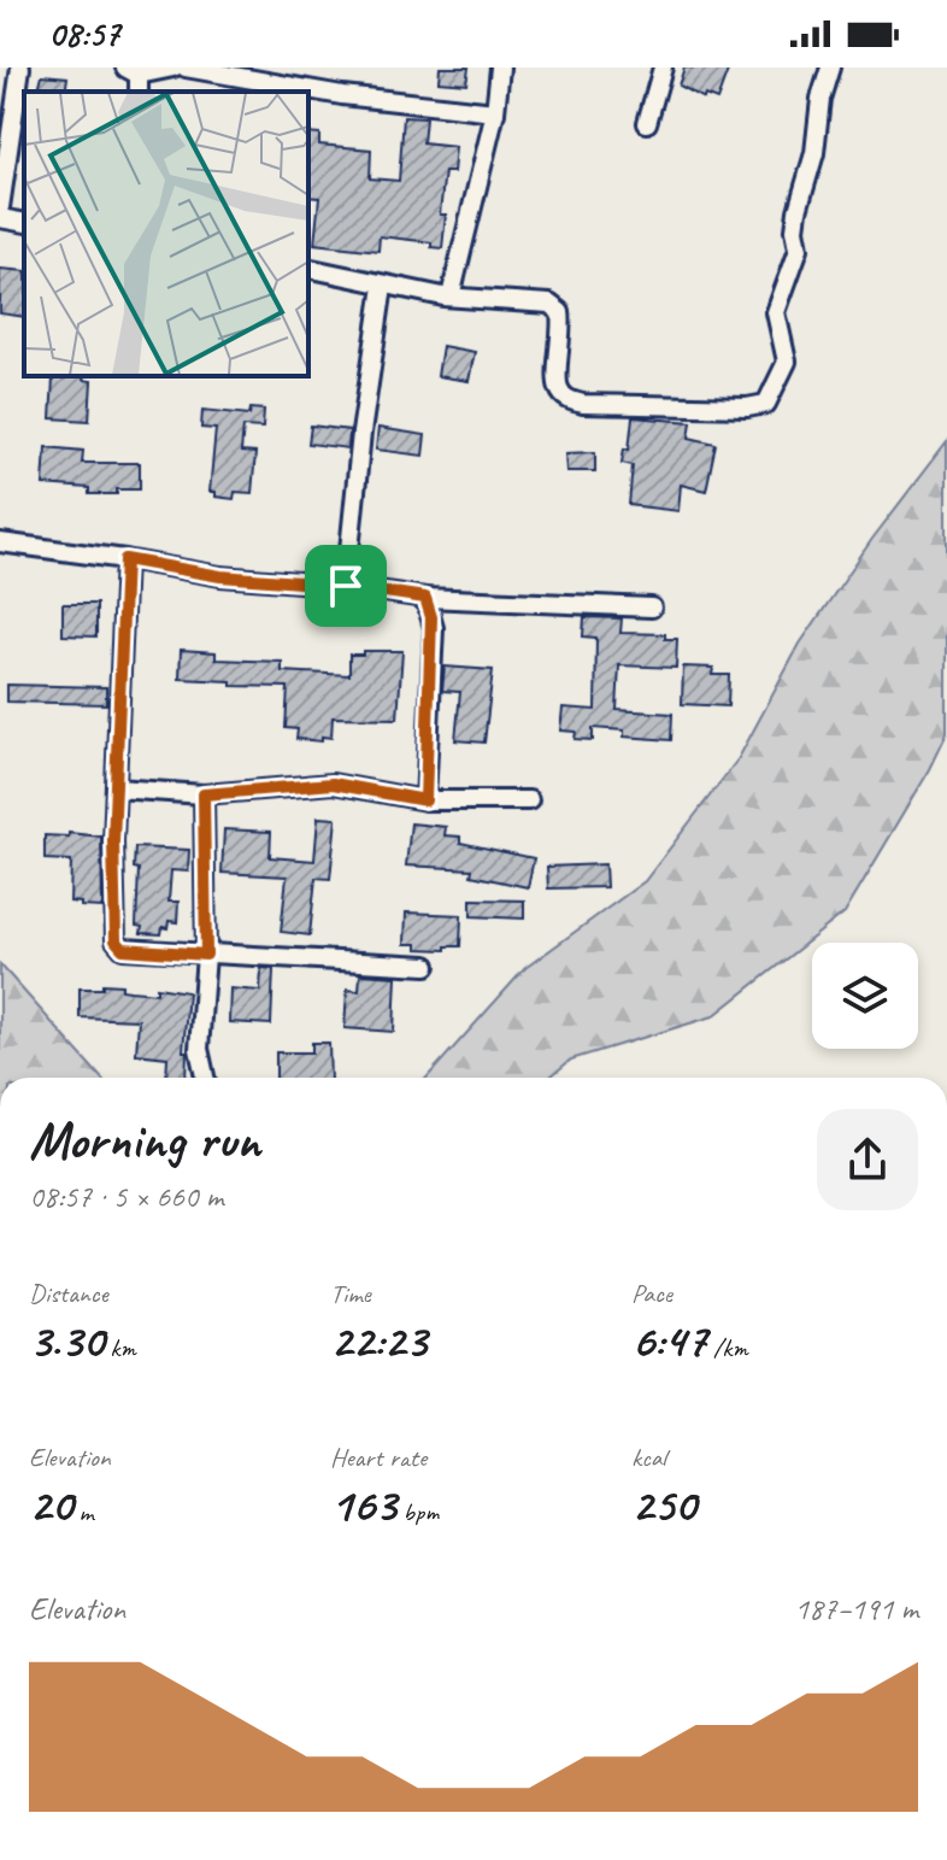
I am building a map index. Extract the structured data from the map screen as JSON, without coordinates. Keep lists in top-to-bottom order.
{
  "page": {
    "status": "08:57",
    "heading": ["Morning run", "08:57 · 5 × 660 m"],
    "stats": [
      ["Distance", "3.30 km"],
      ["Time", "22:23"],
      ["Pace", "6:47 /km"],
      ["Elevation", "20 m"],
      ["Heart rate", "163 bpm"],
      ["kcal", "250"]
    ],
    "chart": ["Elevation", "187–191 m"]
  }
}
